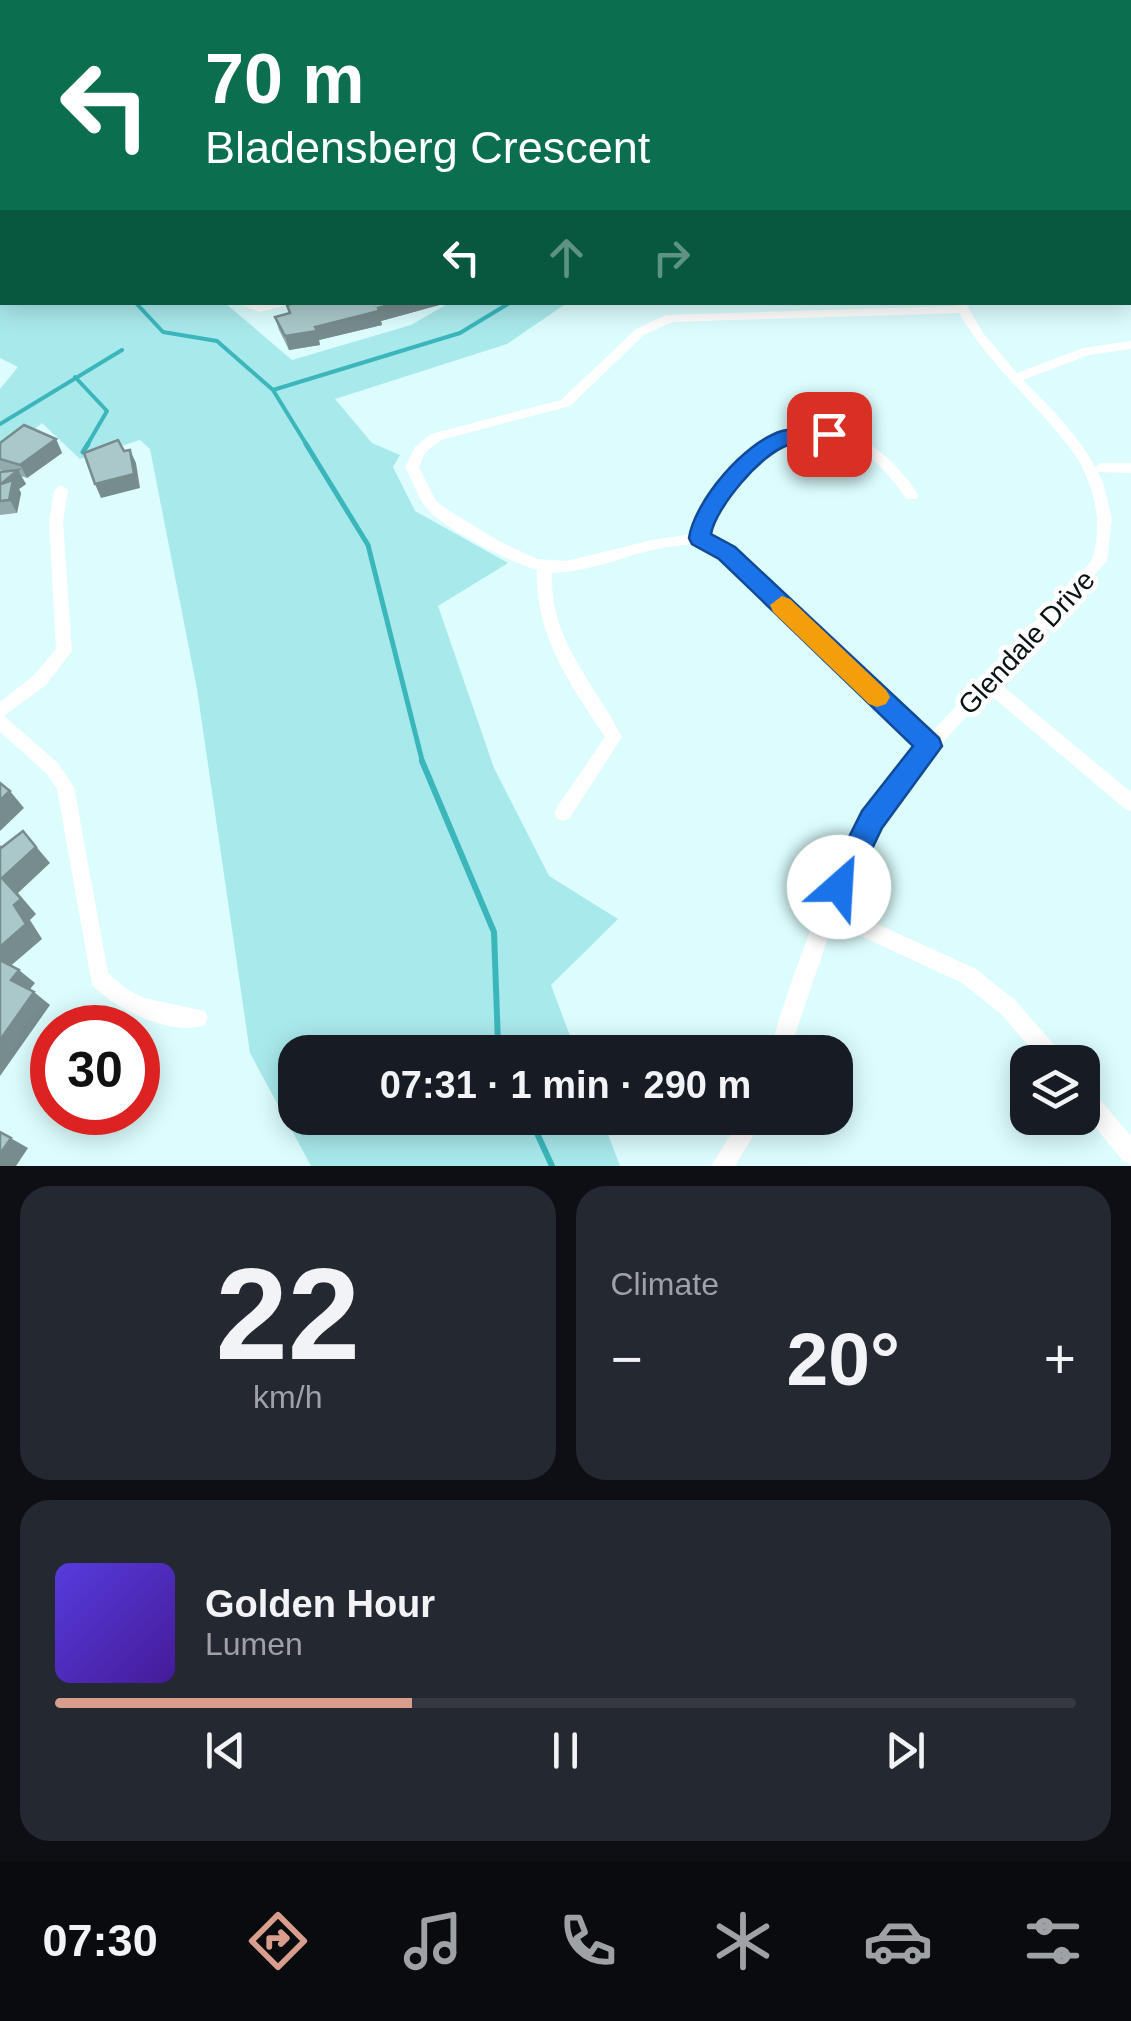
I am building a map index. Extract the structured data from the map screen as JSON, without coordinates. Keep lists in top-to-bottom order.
{
  "streets": {
    "street": ["Glendale Drive"]
  },
  "page": {
    "turn": ["70 m", "Bladensberg Crescent"],
    "limit": "30",
    "trip": "07:31 · 1 min · 290 m",
    "tile": [
      ["22", "km/h"],
      "Climate"
    ],
    "heat": ["−", "20°", "+"],
    "song": ["Golden Hour", "Lumen"],
    "tabs": "07:30"
  }
}
